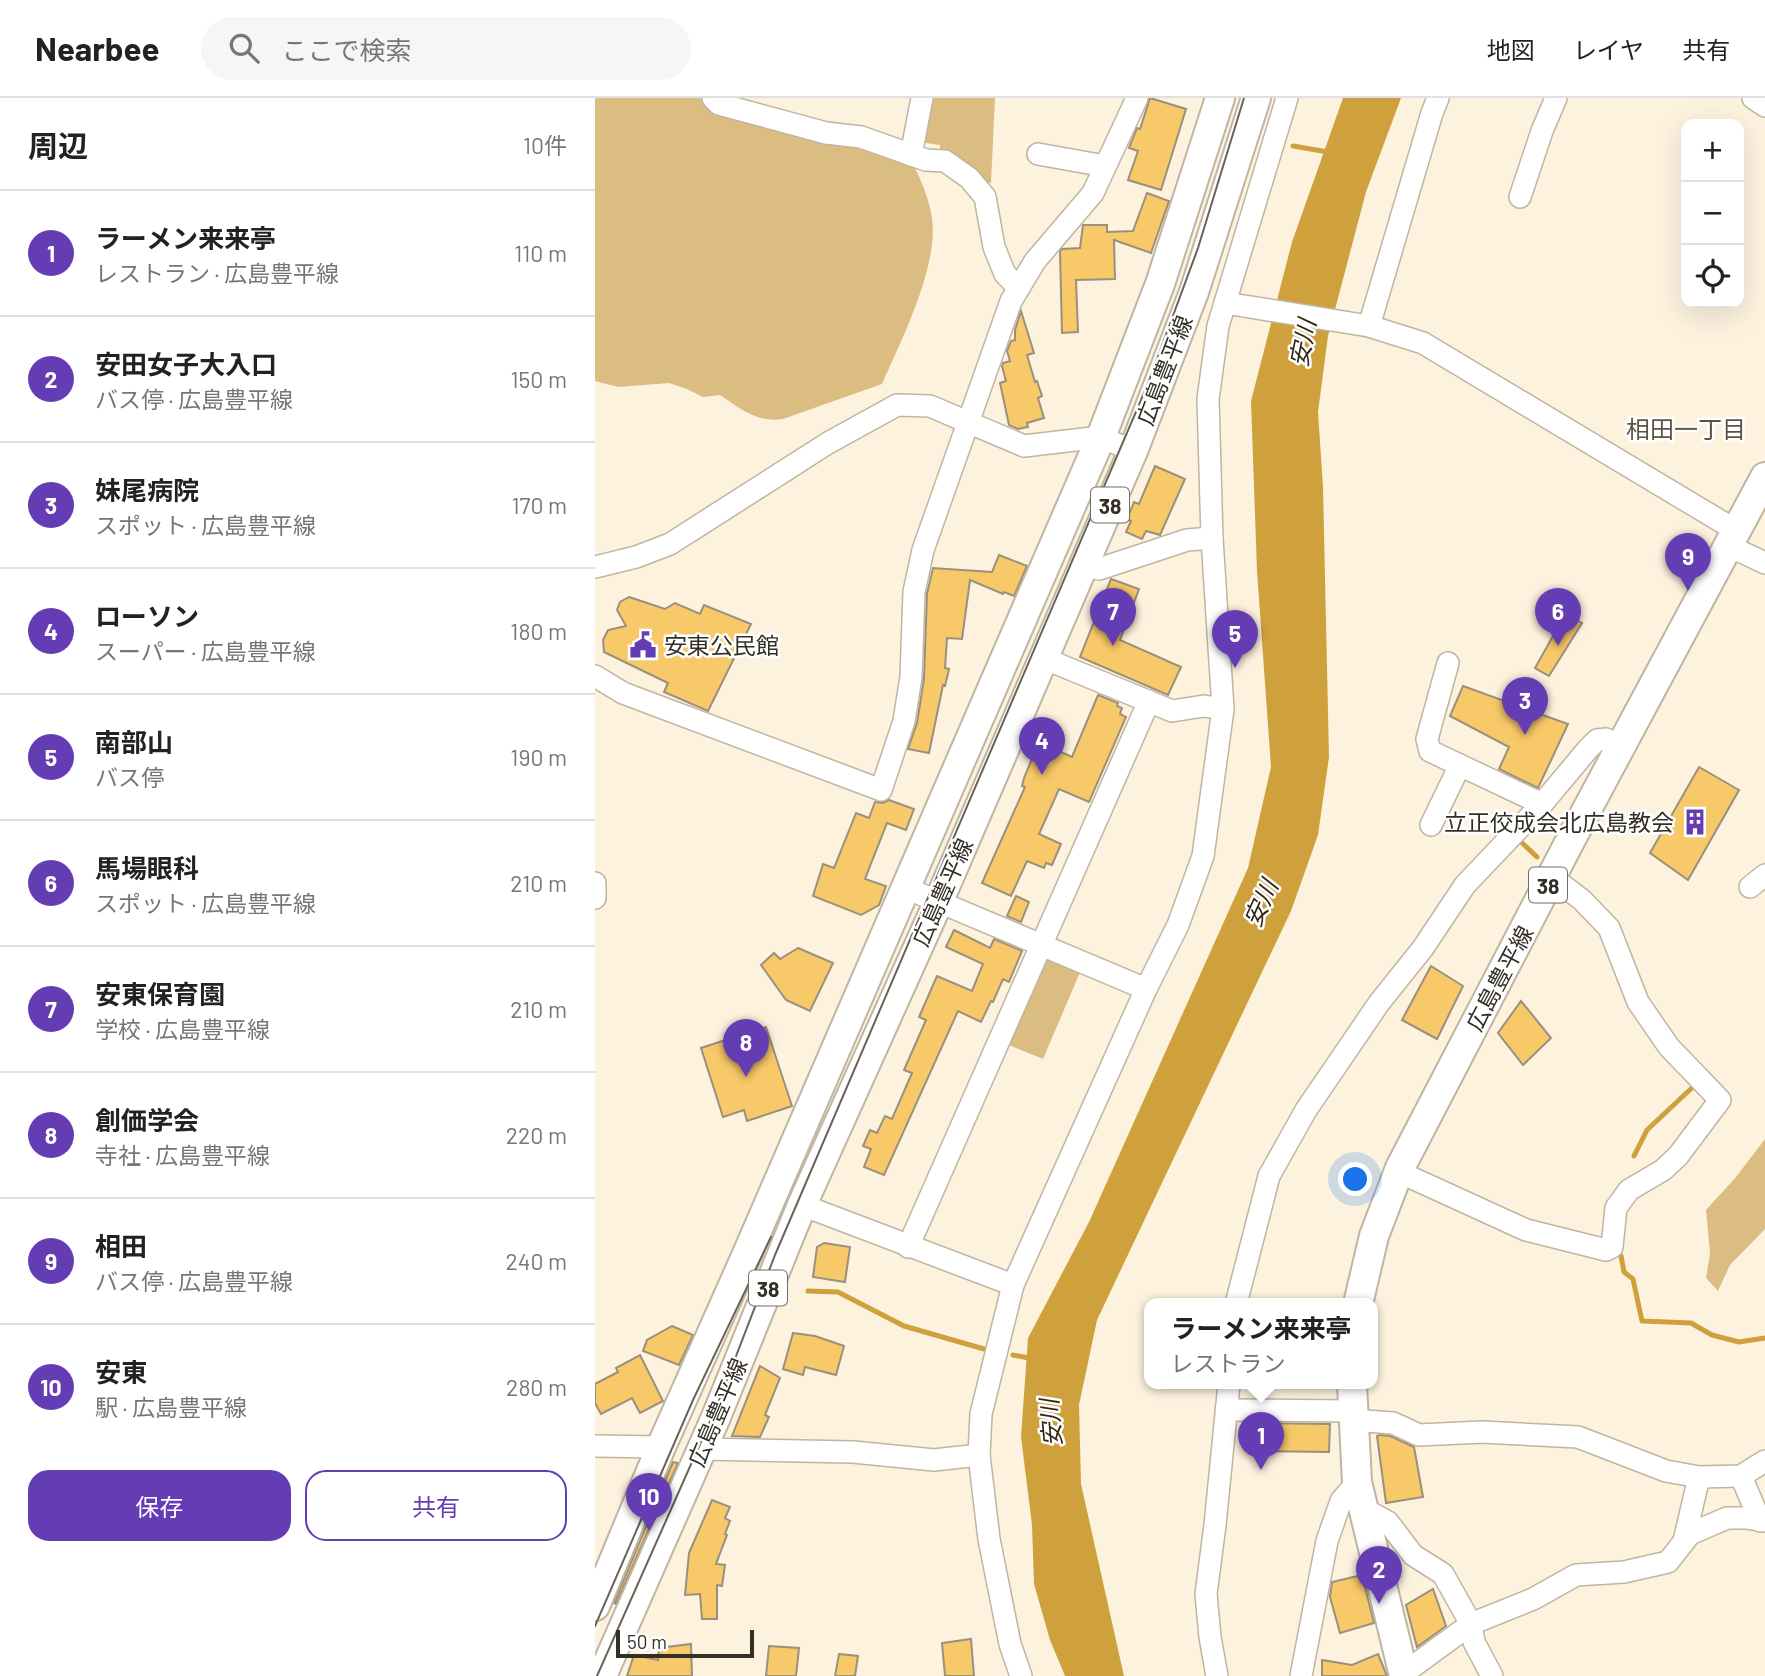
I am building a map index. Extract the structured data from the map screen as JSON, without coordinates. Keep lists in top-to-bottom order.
{
  "streets": {
    "main road": ["広島豊平線", "38"]
  },
  "districts": ["相田一丁目"],
  "water": ["安川"],
  "places": {
    "public building": ["安東公民館"],
    "building": ["立正佼成会北広島教会"]
  },
  "scale_bar": "50 m",
  "page": {
    "header": "Nearbee",
    "search": "ここで検索",
    "nav": ["地図", "レイヤ", "共有"],
    "heading": ["周辺", "10件"],
    "map_buttons": ["+", "−"],
    "list": [
      {
        "mark": "1",
        "name": "ラーメン来来亭",
        "note": "レストラン · 広島豊平線",
        "value": "110 m"
      },
      {
        "mark": "2",
        "name": "安田女子大入口",
        "note": "バス停 · 広島豊平線",
        "value": "150 m"
      },
      {
        "mark": "3",
        "name": "妹尾病院",
        "note": "スポット · 広島豊平線",
        "value": "170 m"
      },
      {
        "mark": "4",
        "name": "ローソン",
        "note": "スーパー · 広島豊平線",
        "value": "180 m"
      },
      {
        "mark": "5",
        "name": "南部山",
        "note": "バス停",
        "value": "190 m"
      },
      {
        "mark": "6",
        "name": "馬場眼科",
        "note": "スポット · 広島豊平線",
        "value": "210 m"
      },
      {
        "mark": "7",
        "name": "安東保育園",
        "note": "学校 · 広島豊平線",
        "value": "210 m"
      },
      {
        "mark": "8",
        "name": "創価学会",
        "note": "寺社 · 広島豊平線",
        "value": "220 m"
      },
      {
        "mark": "9",
        "name": "相田",
        "note": "バス停 · 広島豊平線",
        "value": "240 m"
      },
      {
        "mark": "10",
        "name": "安東",
        "note": "駅 · 広島豊平線",
        "value": "280 m"
      }
    ],
    "pins": [
      "9",
      "6",
      "7",
      "5",
      "3",
      "4",
      "8",
      "1",
      "10",
      "2"
    ],
    "popup": ["ラーメン来来亭", "レストラン"],
    "buttons": ["保存", "共有"],
    "scale": "50 m"
  }
}
